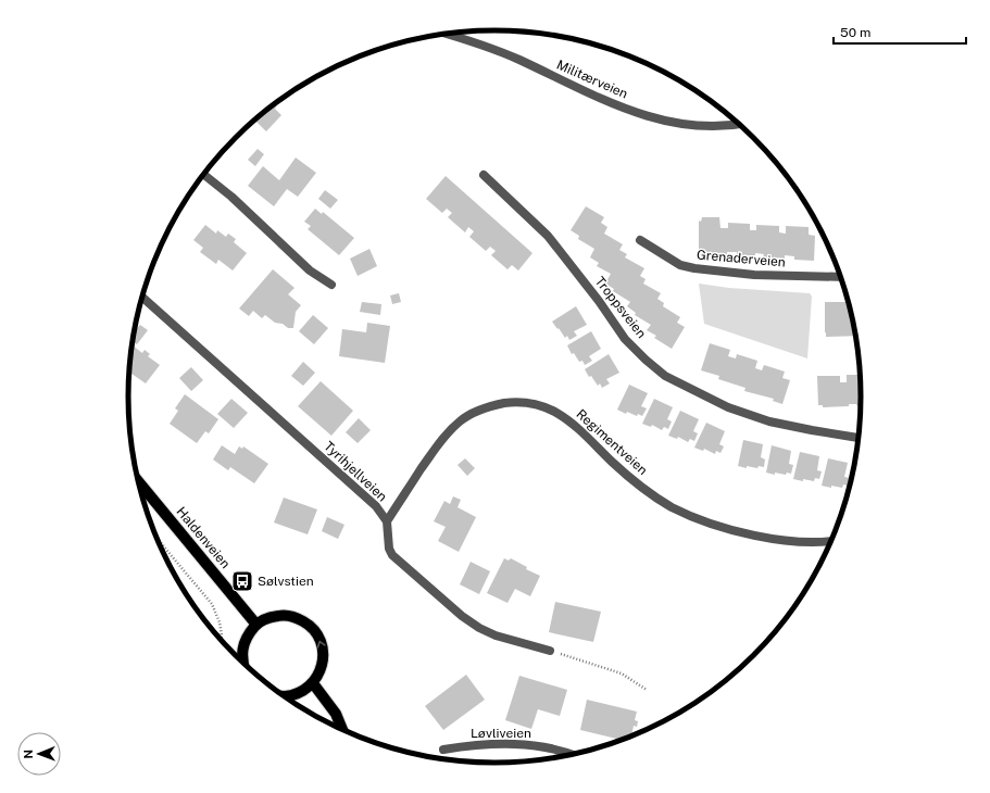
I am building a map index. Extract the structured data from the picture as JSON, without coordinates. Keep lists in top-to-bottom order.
{
  "streets": {
    "main road": ["Haldenveien"],
    "street": [
      "Militærveien",
      "Grenaderveien",
      "Troppsveien",
      "Regimentveien",
      "Tyrihjellveien",
      "Løvliveien"
    ]
  },
  "crossings": [
    ["Regimentveien", "Tyrihjellveien"]
  ],
  "places": {
    "bus stop": ["Sølvstien"]
  },
  "scale_bar": "50 m",
  "north": "left"
}
